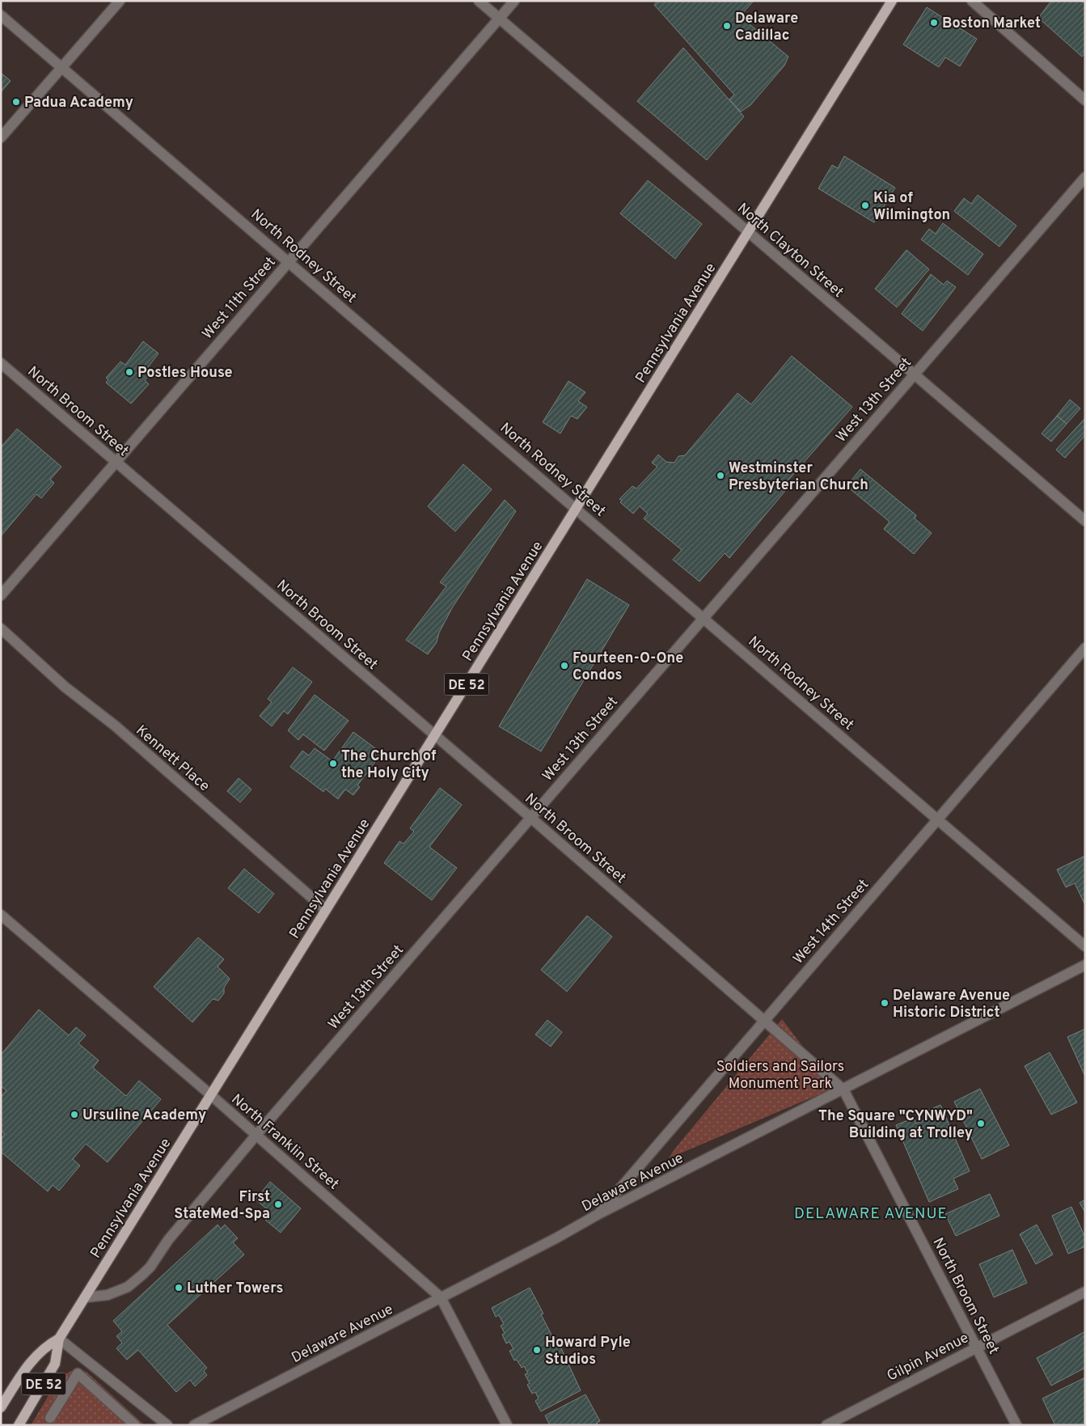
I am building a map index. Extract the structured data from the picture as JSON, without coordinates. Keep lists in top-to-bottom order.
{
  "streets": {
    "main road": ["Pennsylvania Avenue", "DE 52"],
    "street": [
      "North Clayton Street",
      "North Rodney Street",
      "West 11th Street",
      "West 13th Street",
      "North Broom Street",
      "Kennett Place",
      "West 14th Street",
      "North Franklin Street",
      "Delaware Avenue",
      "Gilpin Avenue"
    ]
  },
  "crossings": [
    ["North Clayton Street", "West 11th Street"],
    ["North Clayton Street", "Pennsylvania Avenue"],
    ["North Clayton Street", "West 13th Street"],
    ["North Rodney Street", "West 11th Street"],
    ["North Rodney Street", "Pennsylvania Avenue"],
    ["North Rodney Street", "West 13th Street"],
    ["North Rodney Street", "West 14th Street"],
    ["West 11th Street", "North Broom Street"],
    ["Pennsylvania Avenue", "West 13th Street"],
    ["Pennsylvania Avenue", "North Broom Street"],
    ["Pennsylvania Avenue", "Kennett Place"],
    ["Pennsylvania Avenue", "North Franklin Street"],
    ["West 13th Street", "North Broom Street"],
    ["West 13th Street", "North Franklin Street"],
    ["North Broom Street", "West 14th Street"],
    ["North Broom Street", "Delaware Avenue"],
    ["North Broom Street", "Gilpin Avenue"],
    ["West 14th Street", "Delaware Avenue"],
    ["North Franklin Street", "Delaware Avenue"]
  ],
  "districts": ["DELAWARE AVENUE"],
  "parks": ["Soldiers and Sailors Monument Park"],
  "places": [
    "Boston Market",
    "Delaware Cadillac",
    "Padua Academy",
    "Kia of Wilmington",
    "Postles House",
    "Westminster Presbyterian Church",
    "Fourteen-O-One Condos",
    "The Church of the Holy City",
    "Delaware Avenue Historic District",
    "Ursuline Academy",
    "The Square \"CYNWYD\" Building at Trolley",
    "First StateMed-Spa",
    "Luther Towers",
    "Howard Pyle Studios"
  ]
}
